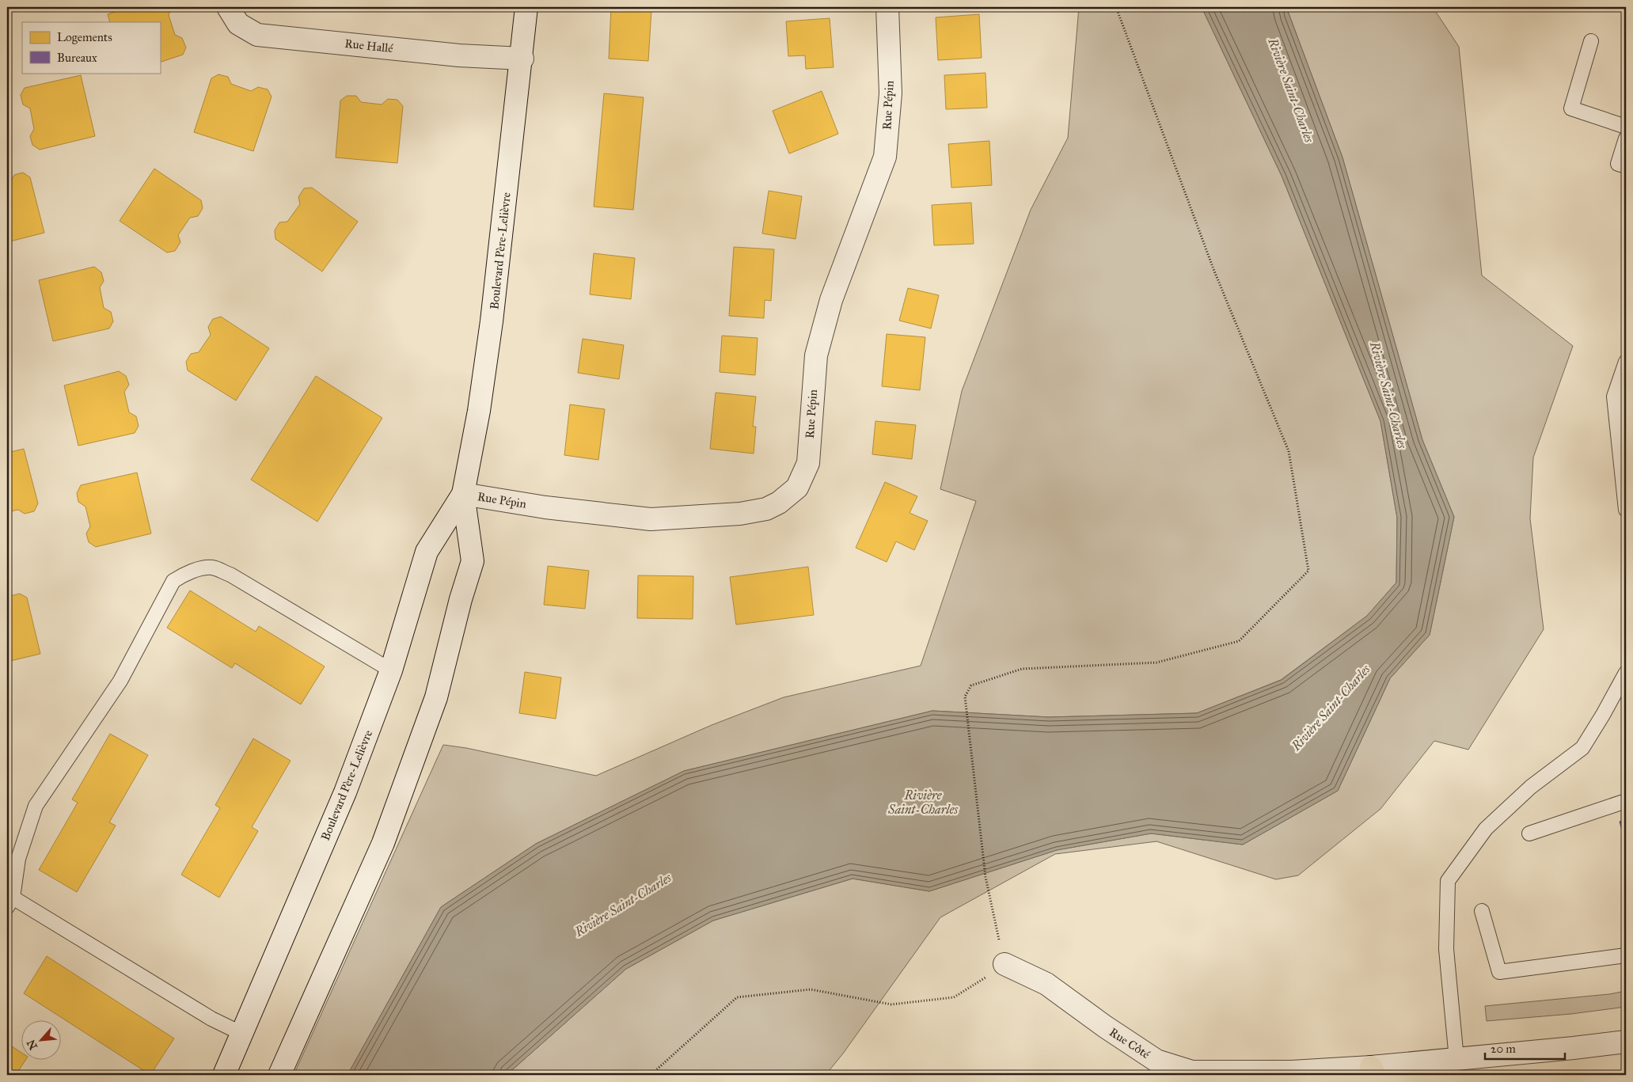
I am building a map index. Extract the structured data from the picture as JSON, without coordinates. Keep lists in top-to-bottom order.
{
  "streets": {
    "street": [
      "Rue Hallé",
      "Rue Pépin",
      "Boulevard Père-Lelièvre",
      "Rue Côté"
    ]
  },
  "crossings": [
    ["Rue Hallé", "Boulevard Père-Lelièvre"],
    ["Rue Pépin", "Boulevard Père-Lelièvre"]
  ],
  "water": ["Rivière Saint-Charles"],
  "legend": ["Logements", "Bureaux"],
  "scale_bar": "20 m",
  "north": "bottom left"
}
